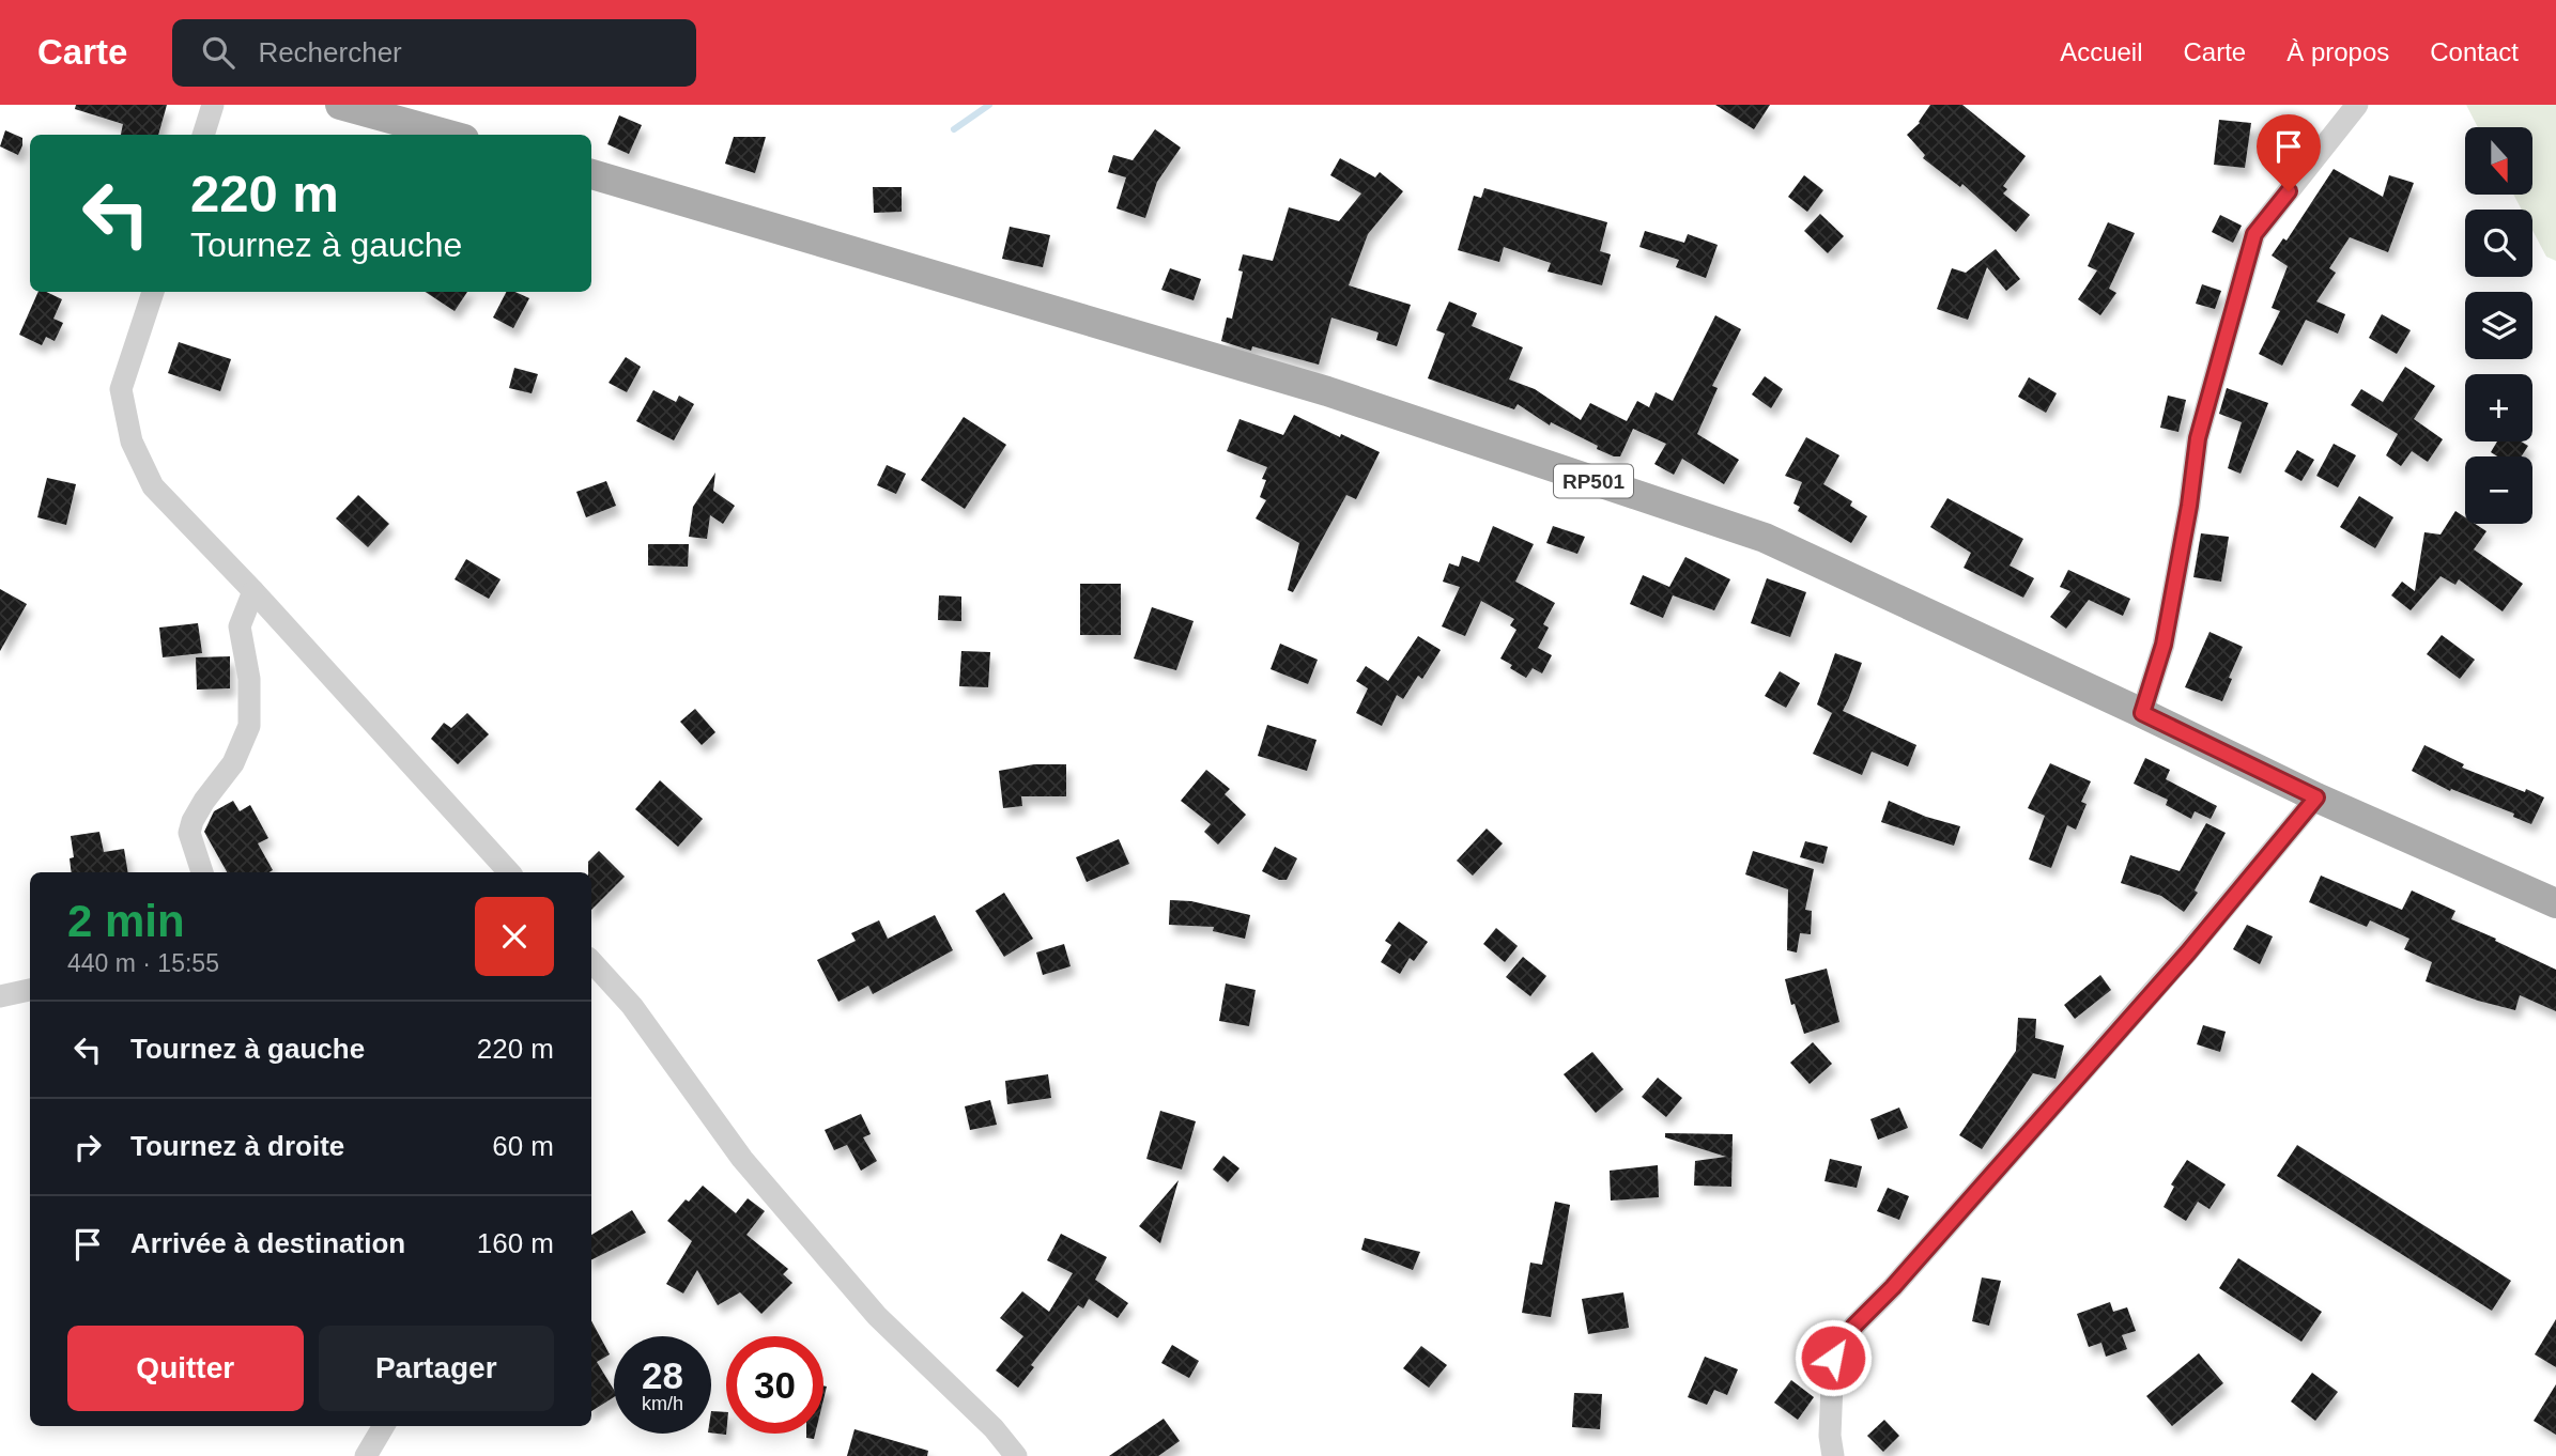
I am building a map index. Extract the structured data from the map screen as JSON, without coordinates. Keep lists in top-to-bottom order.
{
  "streets": {
    "main road": ["RP501"]
  },
  "north": "bottom",
  "page": {
    "header": "Carte",
    "search": "Rechercher",
    "nav": [
      "Accueil",
      "Carte",
      "À propos",
      "Contact"
    ],
    "map_buttons": ["+", "−"],
    "turn": ["220 m", "Tournez à gauche"],
    "heading": ["2 min", "440 m · 15:55"],
    "list": [
      {
        "name": "Tournez à gauche",
        "value": "220 m"
      },
      {
        "name": "Tournez à droite",
        "value": "60 m"
      },
      {
        "name": "Arrivée à destination",
        "value": "160 m"
      }
    ],
    "buttons": ["Quitter", "Partager"],
    "speed": "28 km/h",
    "limit": "30"
  }
}
